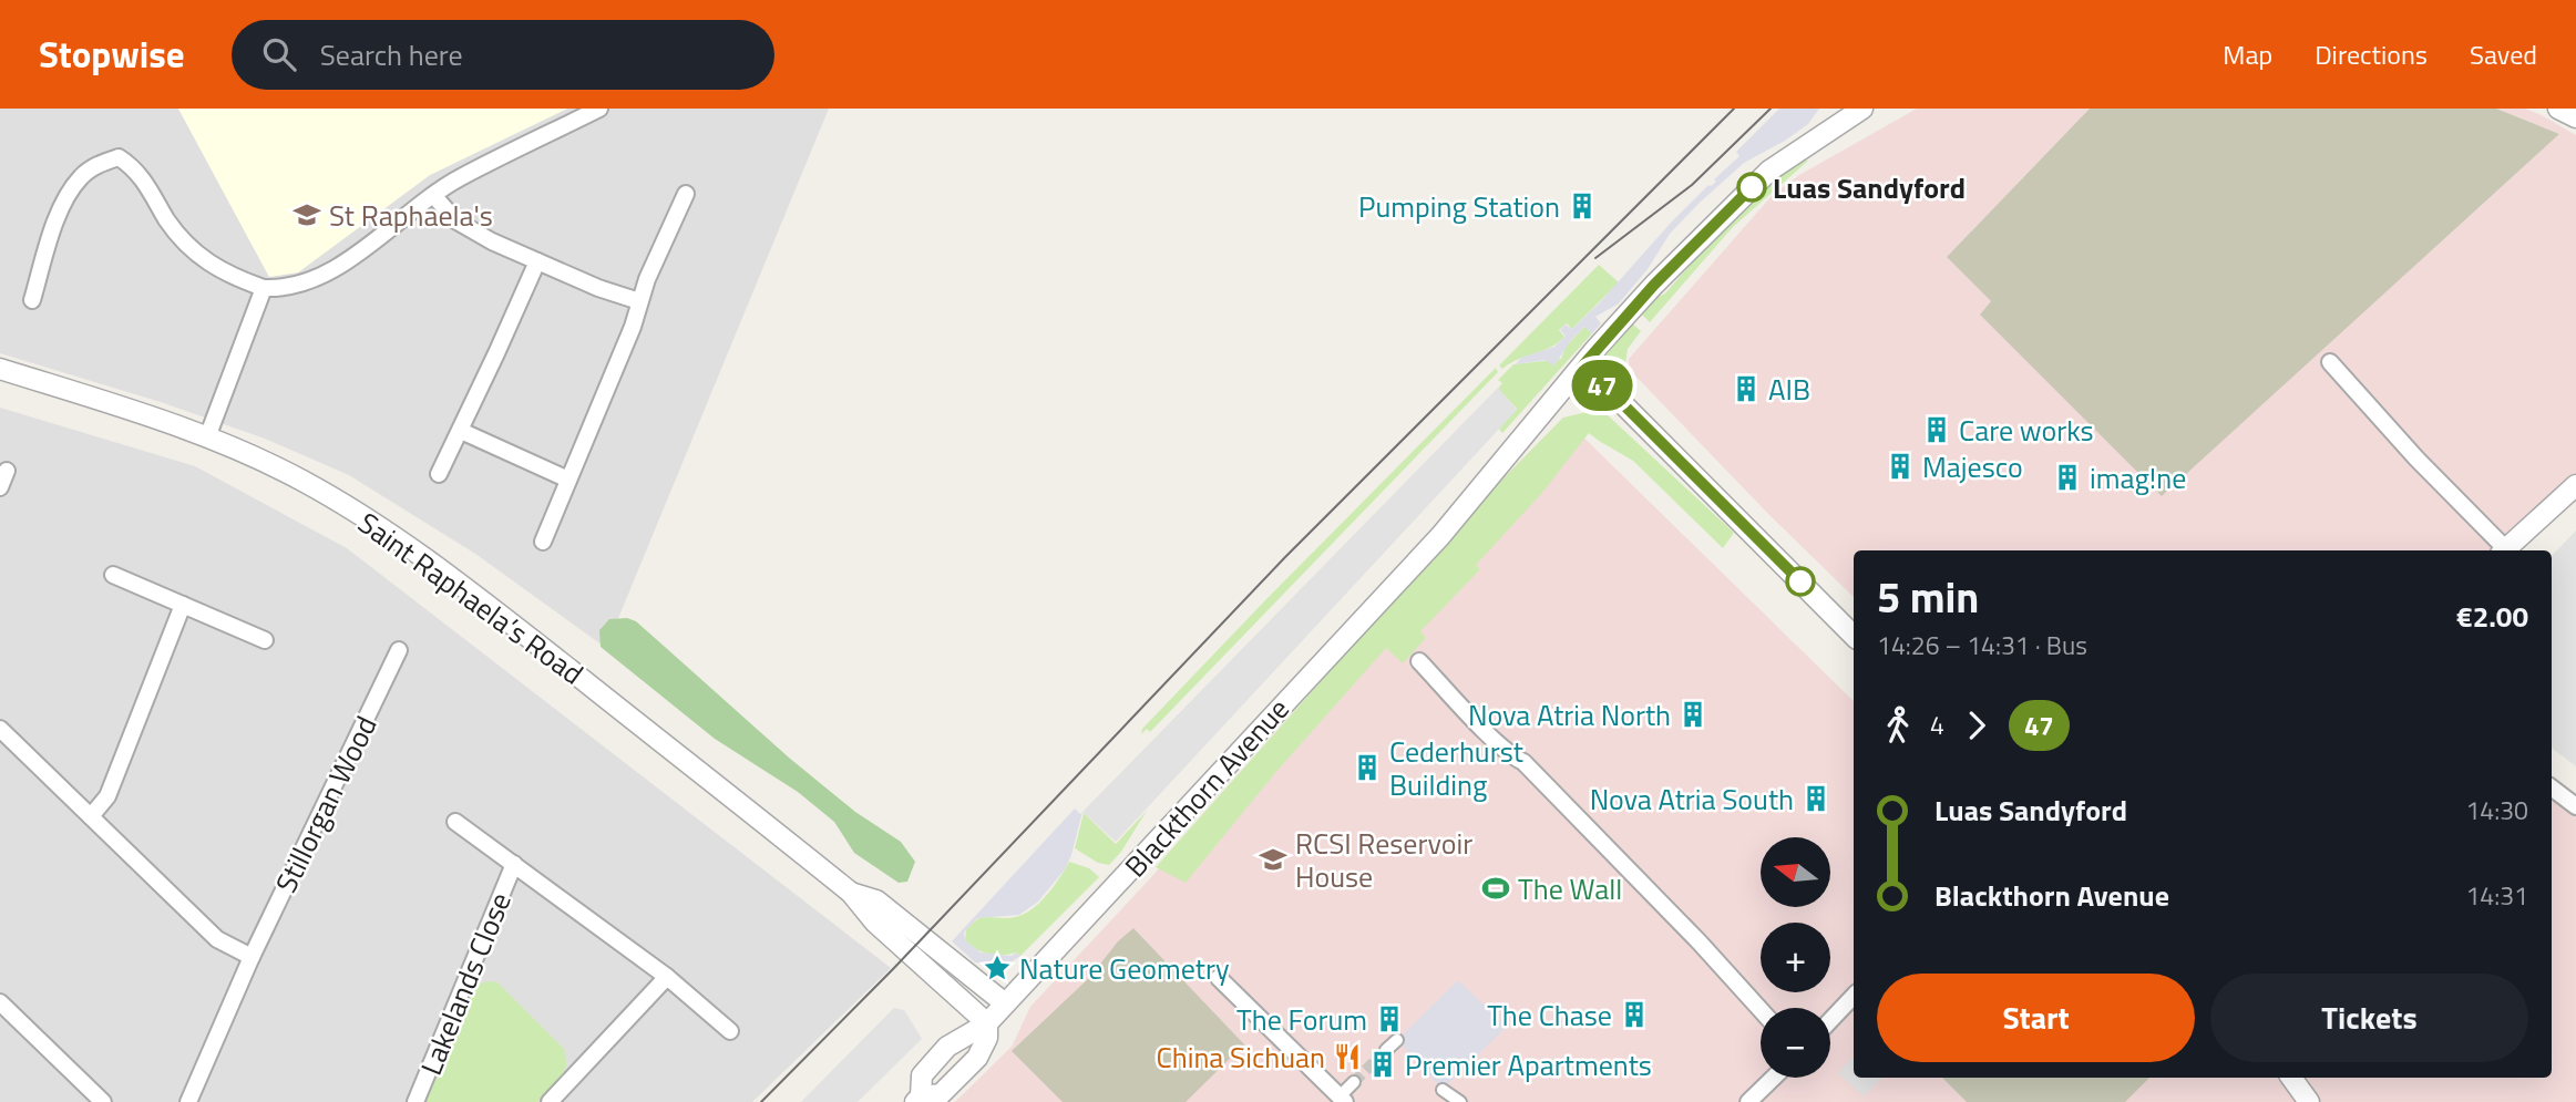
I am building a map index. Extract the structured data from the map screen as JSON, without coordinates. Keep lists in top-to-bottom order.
{
  "streets": {
    "street": [
      "Saint Raphaela’s Road",
      "Blackthorn Avenue",
      "Stillorgan Wood",
      "Lakelands Close"
    ]
  },
  "crossings": [
    ["Saint Raphaela’s Road", "Blackthorn Avenue"]
  ],
  "places": {
    "other": ["Luas Sandyford"],
    "building": [
      "Pumping Station",
      "AIB",
      "Care works",
      "Majesco",
      "imag!ne",
      "Nova Atria North",
      "Cederhurst Building",
      "Nova Atria South",
      "The Chase",
      "The Forum",
      "Premier Apartments"
    ],
    "school or university": ["St Raphaela's", "RCSI Reservoir House"],
    "sports": ["The Wall"],
    "place": ["Nature Geometry"],
    "restaurant": ["China Sichuan"]
  },
  "lines": ["bus line 47"],
  "north": "left",
  "page": {
    "header": "Stopwise",
    "search": "Search here",
    "nav": ["Map", "Directions", "Saved"],
    "on_map": "47",
    "heading": ["5 min", "14:26 – 14:31 · Bus", "€2.00"],
    "legs": ["4", "47"],
    "list": [
      {
        "name": "Luas Sandyford",
        "value": "14:30"
      },
      {
        "name": "Blackthorn Avenue",
        "value": "14:31"
      }
    ],
    "map_buttons": ["+", "−"],
    "buttons": ["Start", "Tickets"]
  }
}
